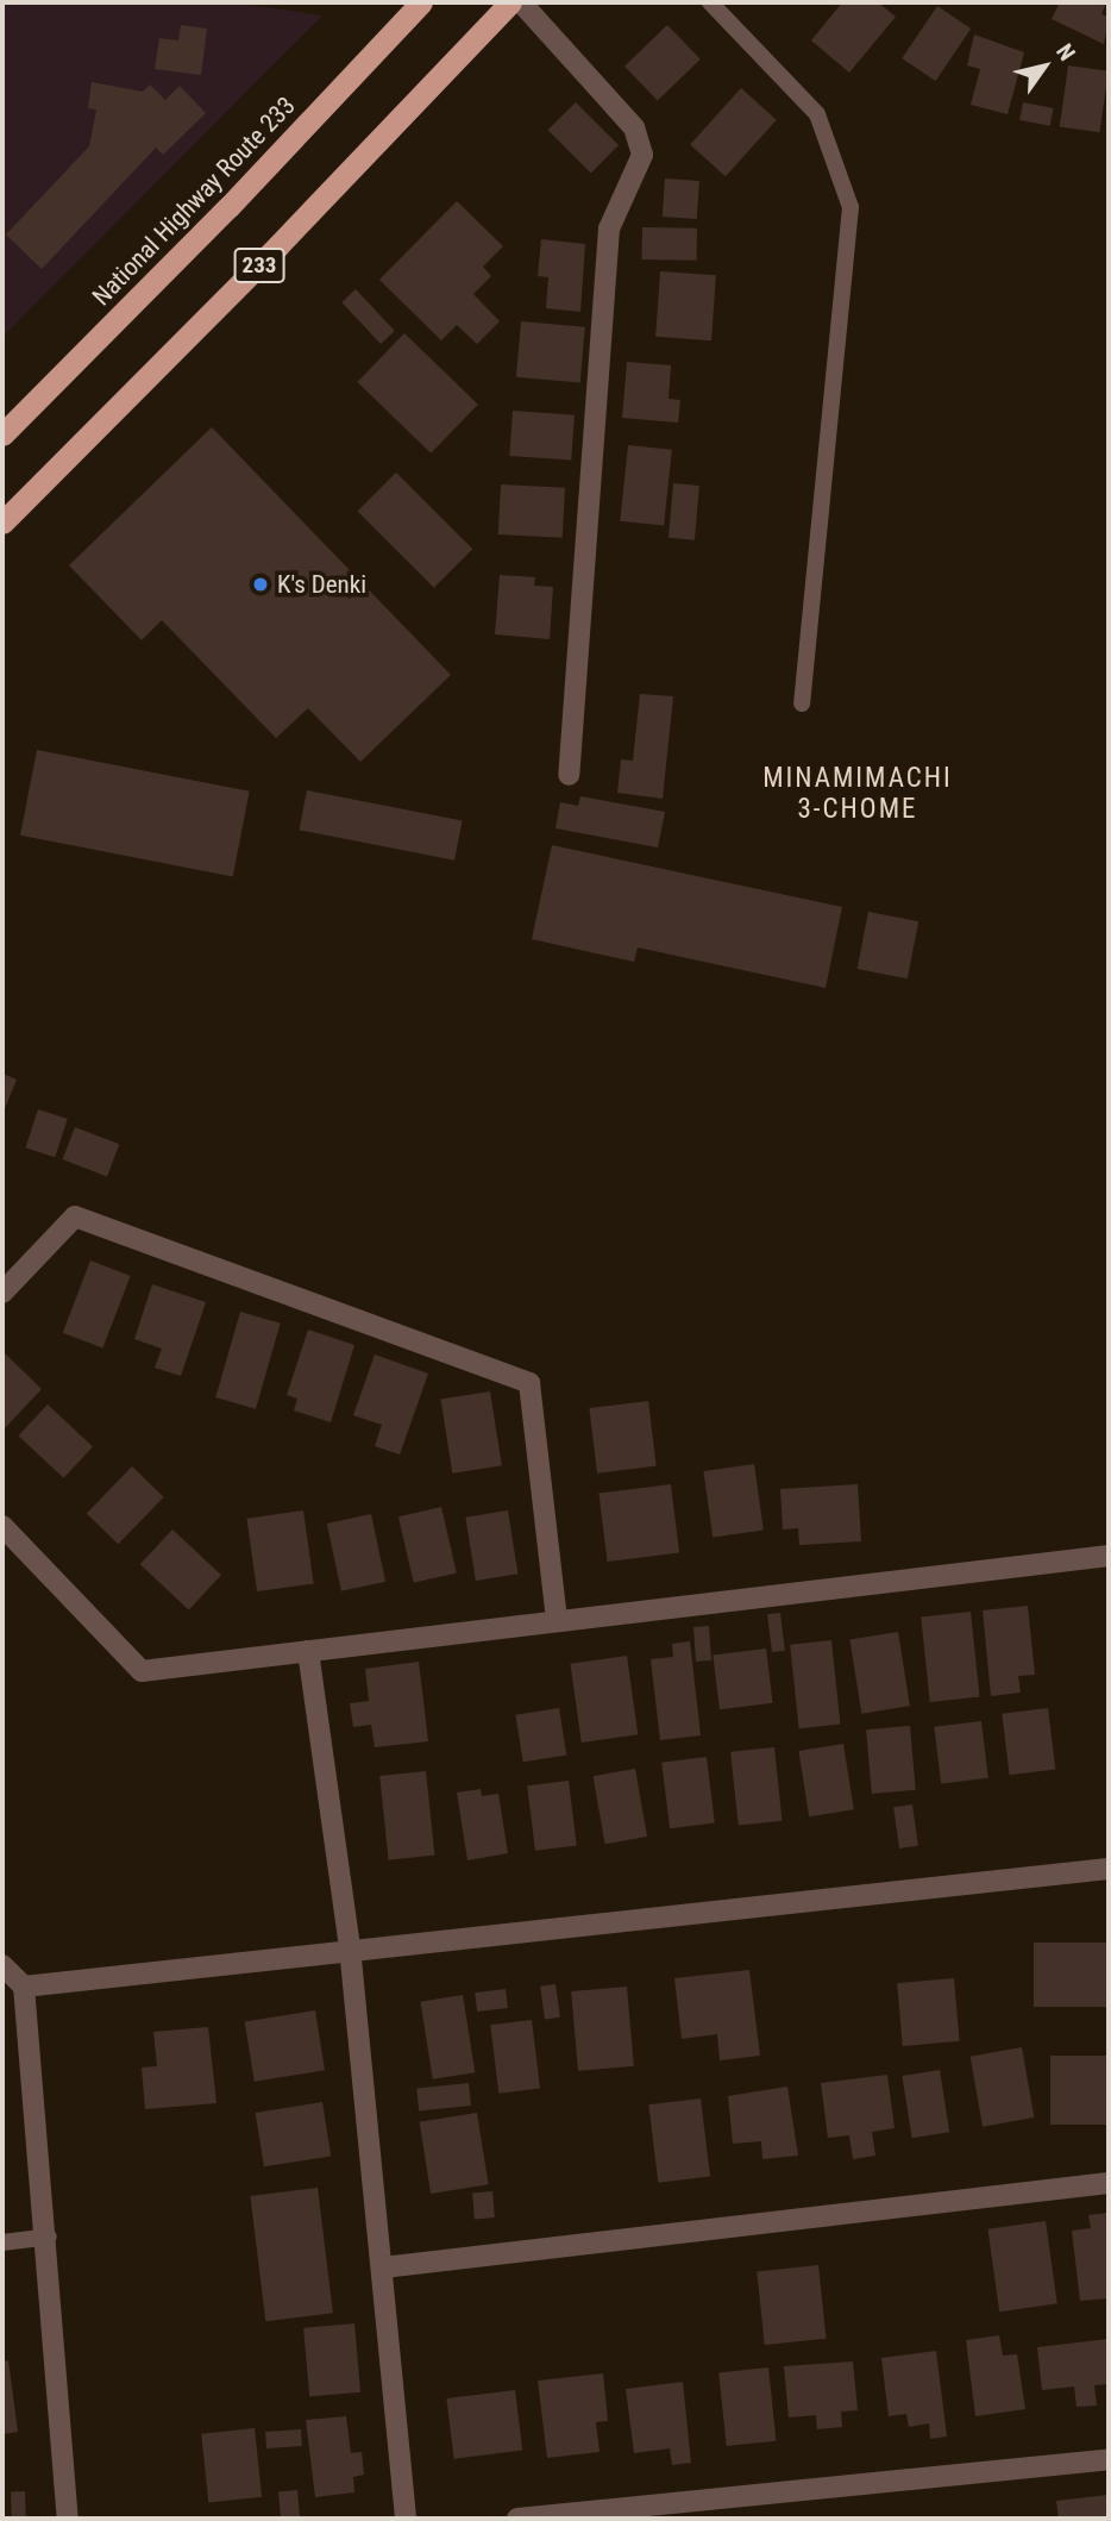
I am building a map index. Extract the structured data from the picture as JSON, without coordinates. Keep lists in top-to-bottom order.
{
  "streets": {
    "highway": ["National Highway Route 233", "233"]
  },
  "districts": ["MINAMIMACHI 3-CHOME"],
  "places": ["K's Denki"],
  "north": "top right"
}
